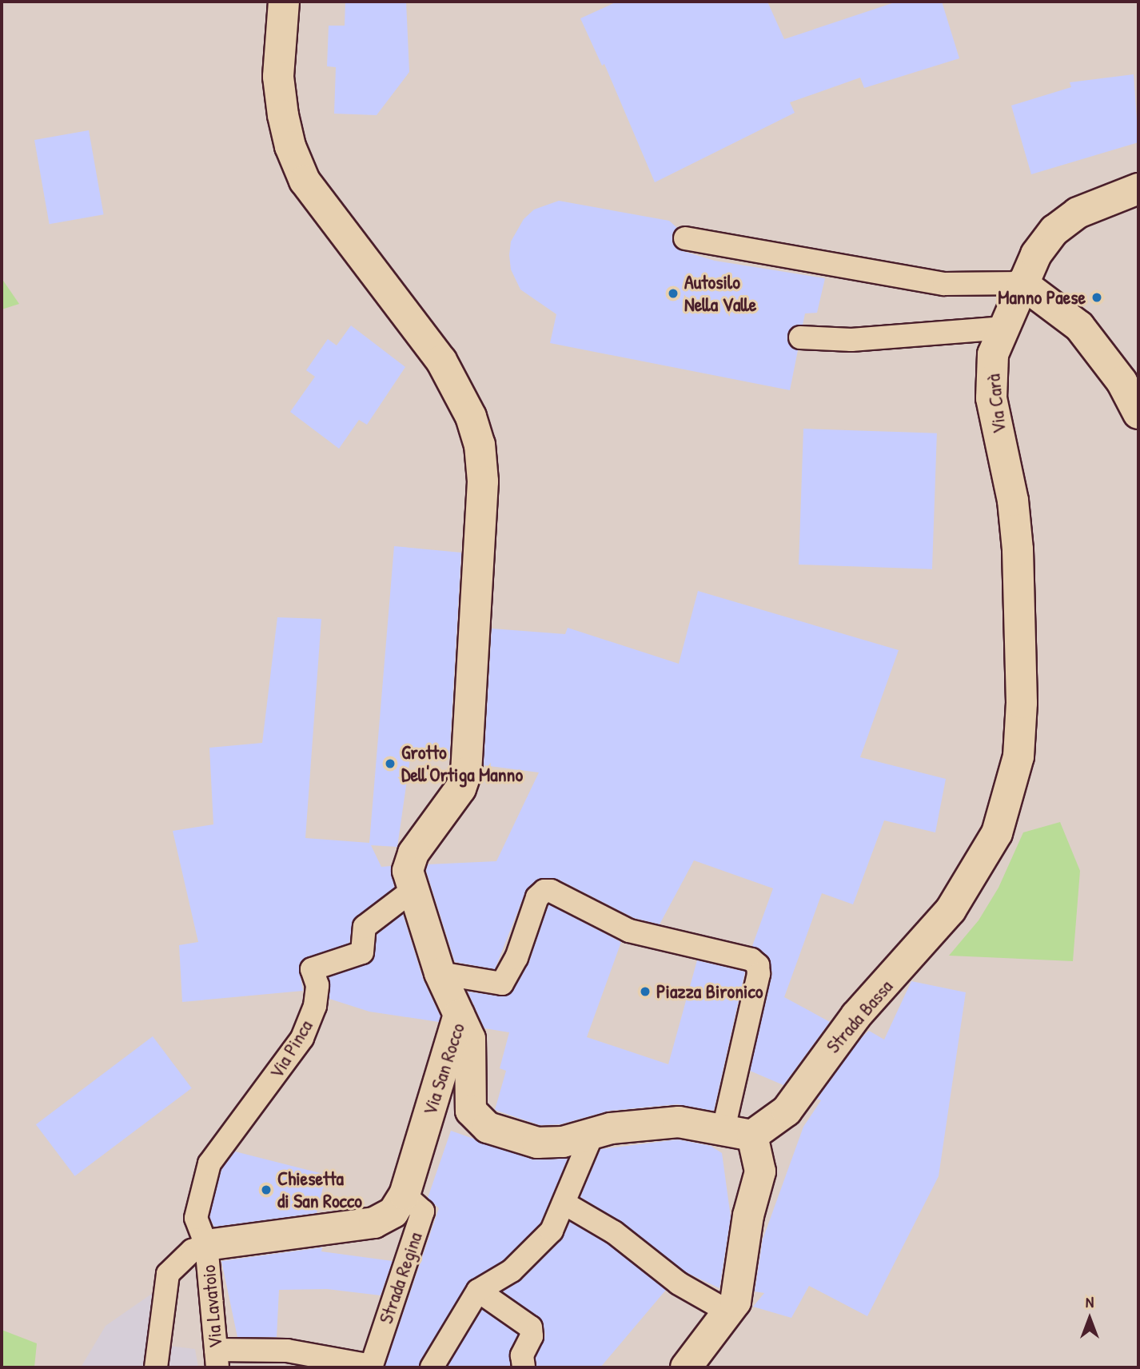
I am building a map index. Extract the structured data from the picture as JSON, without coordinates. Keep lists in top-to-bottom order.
{
  "streets": {
    "street": ["Via Carà", "Strada Bassa", "Via San Rocco"],
    "lane": ["Via Pinca", "Strada Regina", "Via Lavatoio"]
  },
  "crossings": [
    ["Via Carà", "Strada Bassa"],
    ["Strada Bassa", "Via San Rocco"],
    ["Via Pinca", "Via San Rocco"],
    ["Via Pinca", "Via Lavatoio"],
    ["Via San Rocco", "Strada Regina"],
    ["Via San Rocco", "Via Lavatoio"]
  ],
  "places": [
    "Autosilo Nella Valle",
    "Manno Paese",
    "Grotto Dell'Ortiga Manno",
    "Piazza Bironico",
    "Chiesetta di San Rocco"
  ],
  "north": "top"
}
